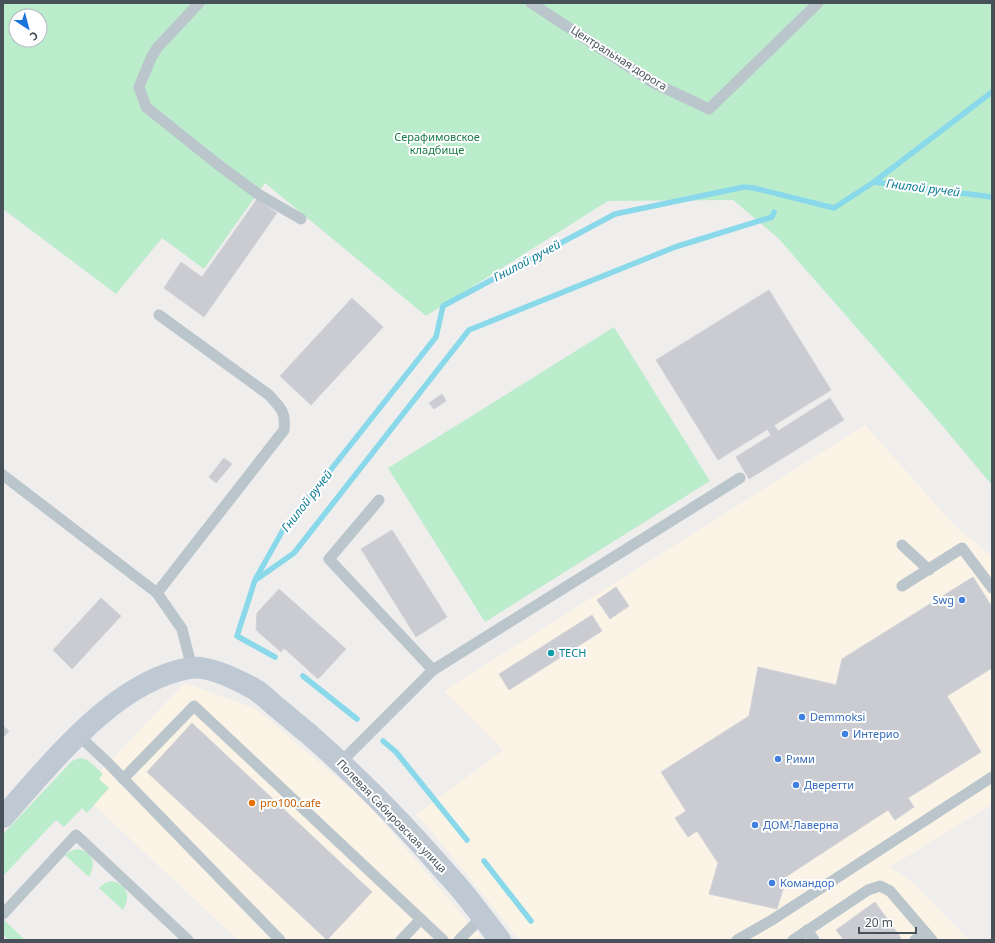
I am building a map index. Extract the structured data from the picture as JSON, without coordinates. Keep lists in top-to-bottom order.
{
  "streets": {
    "street": ["Полевая Сабировская улица"],
    "lane": ["Центральная дорога"]
  },
  "water": ["Гнилой ручей"],
  "parks": ["Серафимовское кладбище"],
  "places": [
    "Swg",
    "TECH",
    "Demmoksi",
    "Интерио",
    "Рими",
    "Дверетти",
    "pro100.cafe",
    "ДОМ-Лаверна",
    "Командор"
  ],
  "scale_bar": "20 m",
  "north": "bottom right"
}
